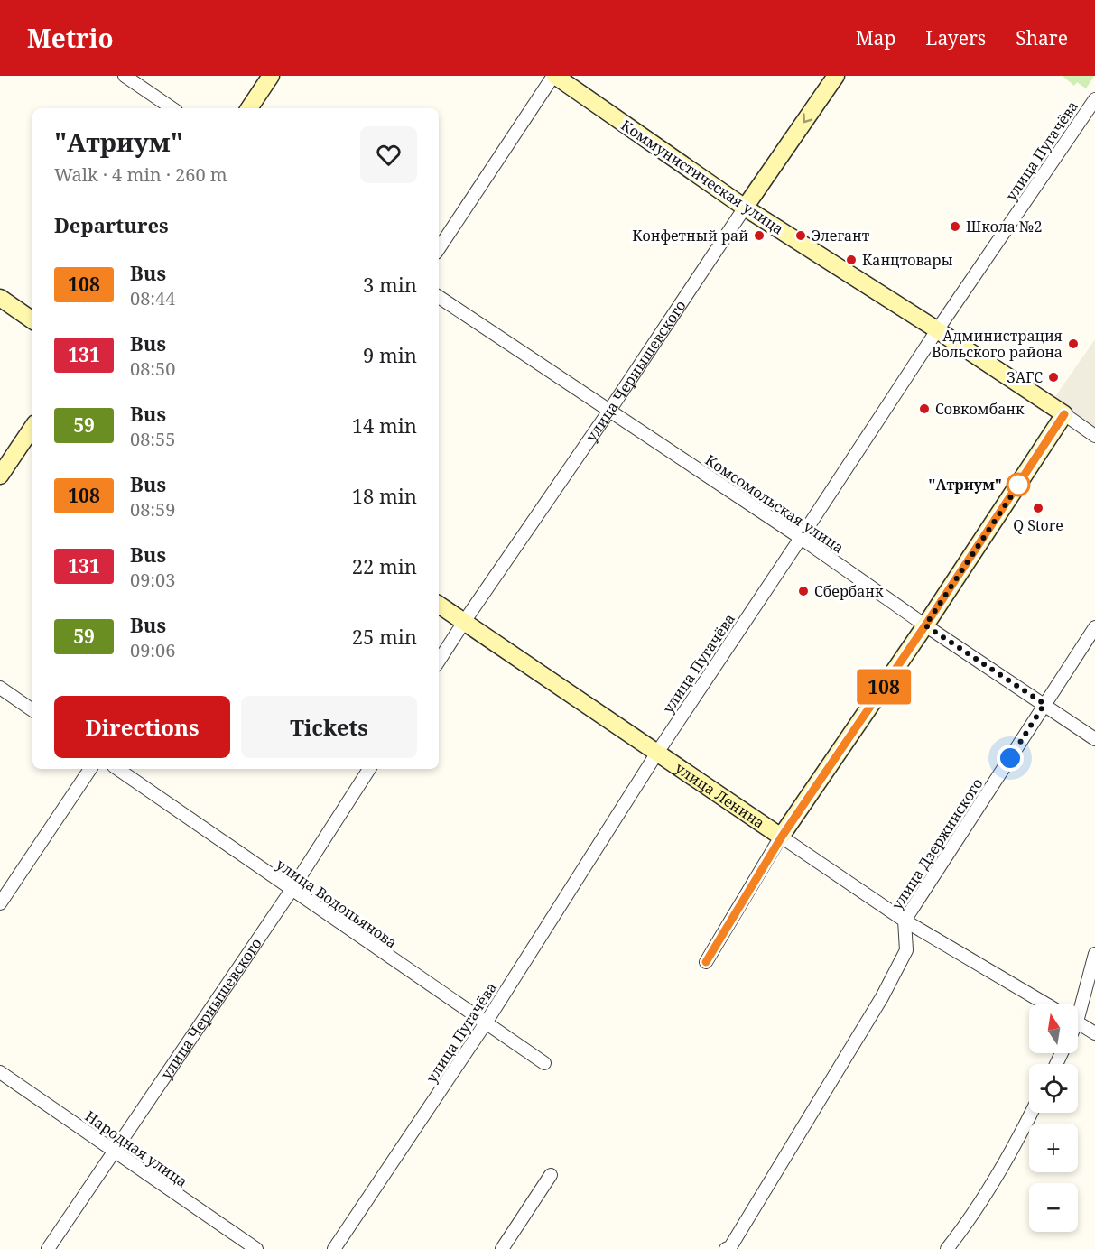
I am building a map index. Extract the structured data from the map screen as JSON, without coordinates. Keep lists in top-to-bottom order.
{
  "streets": {
    "street": [
      "улица Пугачёва",
      "Коммунистическая улица",
      "улица Чернышевского",
      "Комсомольская улица",
      "улица Ленина",
      "улица Дзержинского",
      "улица Водопьянова",
      "Народная улица"
    ]
  },
  "crossings": [
    ["улица Пугачёва", "Коммунистическая улица"],
    ["улица Пугачёва", "Комсомольская улица"],
    ["улица Пугачёва", "улица Ленина"],
    ["улица Пугачёва", "улица Водопьянова"],
    ["Коммунистическая улица", "улица Чернышевского"],
    ["улица Чернышевского", "Комсомольская улица"],
    ["улица Чернышевского", "улица Ленина"],
    ["улица Чернышевского", "улица Водопьянова"],
    ["улица Чернышевского", "Народная улица"],
    ["Комсомольская улица", "улица Дзержинского"],
    ["улица Ленина", "улица Дзержинского"]
  ],
  "places": [
    "Школа №2",
    "Конфетный рай",
    "Элегант",
    "Канцтовары",
    "Администрация Вольского района",
    "ЗАГС",
    "Совкомбанк",
    "\"Атриум\"",
    "Q Store",
    "Сбербанк"
  ],
  "lines": ["bus line 108"],
  "north": "top",
  "page": {
    "header": "Metrio",
    "nav": ["Map", "Layers", "Share"],
    "on_map": "108",
    "heading": [
      ["\"Атриум\"", "Walk · 4 min · 260 m"],
      "Departures"
    ],
    "list": [
      {
        "mark": "108",
        "name": "Bus",
        "note": "08:44",
        "value": "3 min"
      },
      {
        "mark": "131",
        "name": "Bus",
        "note": "08:50",
        "value": "9 min"
      },
      {
        "mark": "59",
        "name": "Bus",
        "note": "08:55",
        "value": "14 min"
      },
      {
        "mark": "108",
        "name": "Bus",
        "note": "08:59",
        "value": "18 min"
      },
      {
        "mark": "131",
        "name": "Bus",
        "note": "09:03",
        "value": "22 min"
      },
      {
        "mark": "59",
        "name": "Bus",
        "note": "09:06",
        "value": "25 min"
      }
    ],
    "buttons": ["Directions", "Tickets"],
    "map_buttons": ["+", "−"]
  }
}
